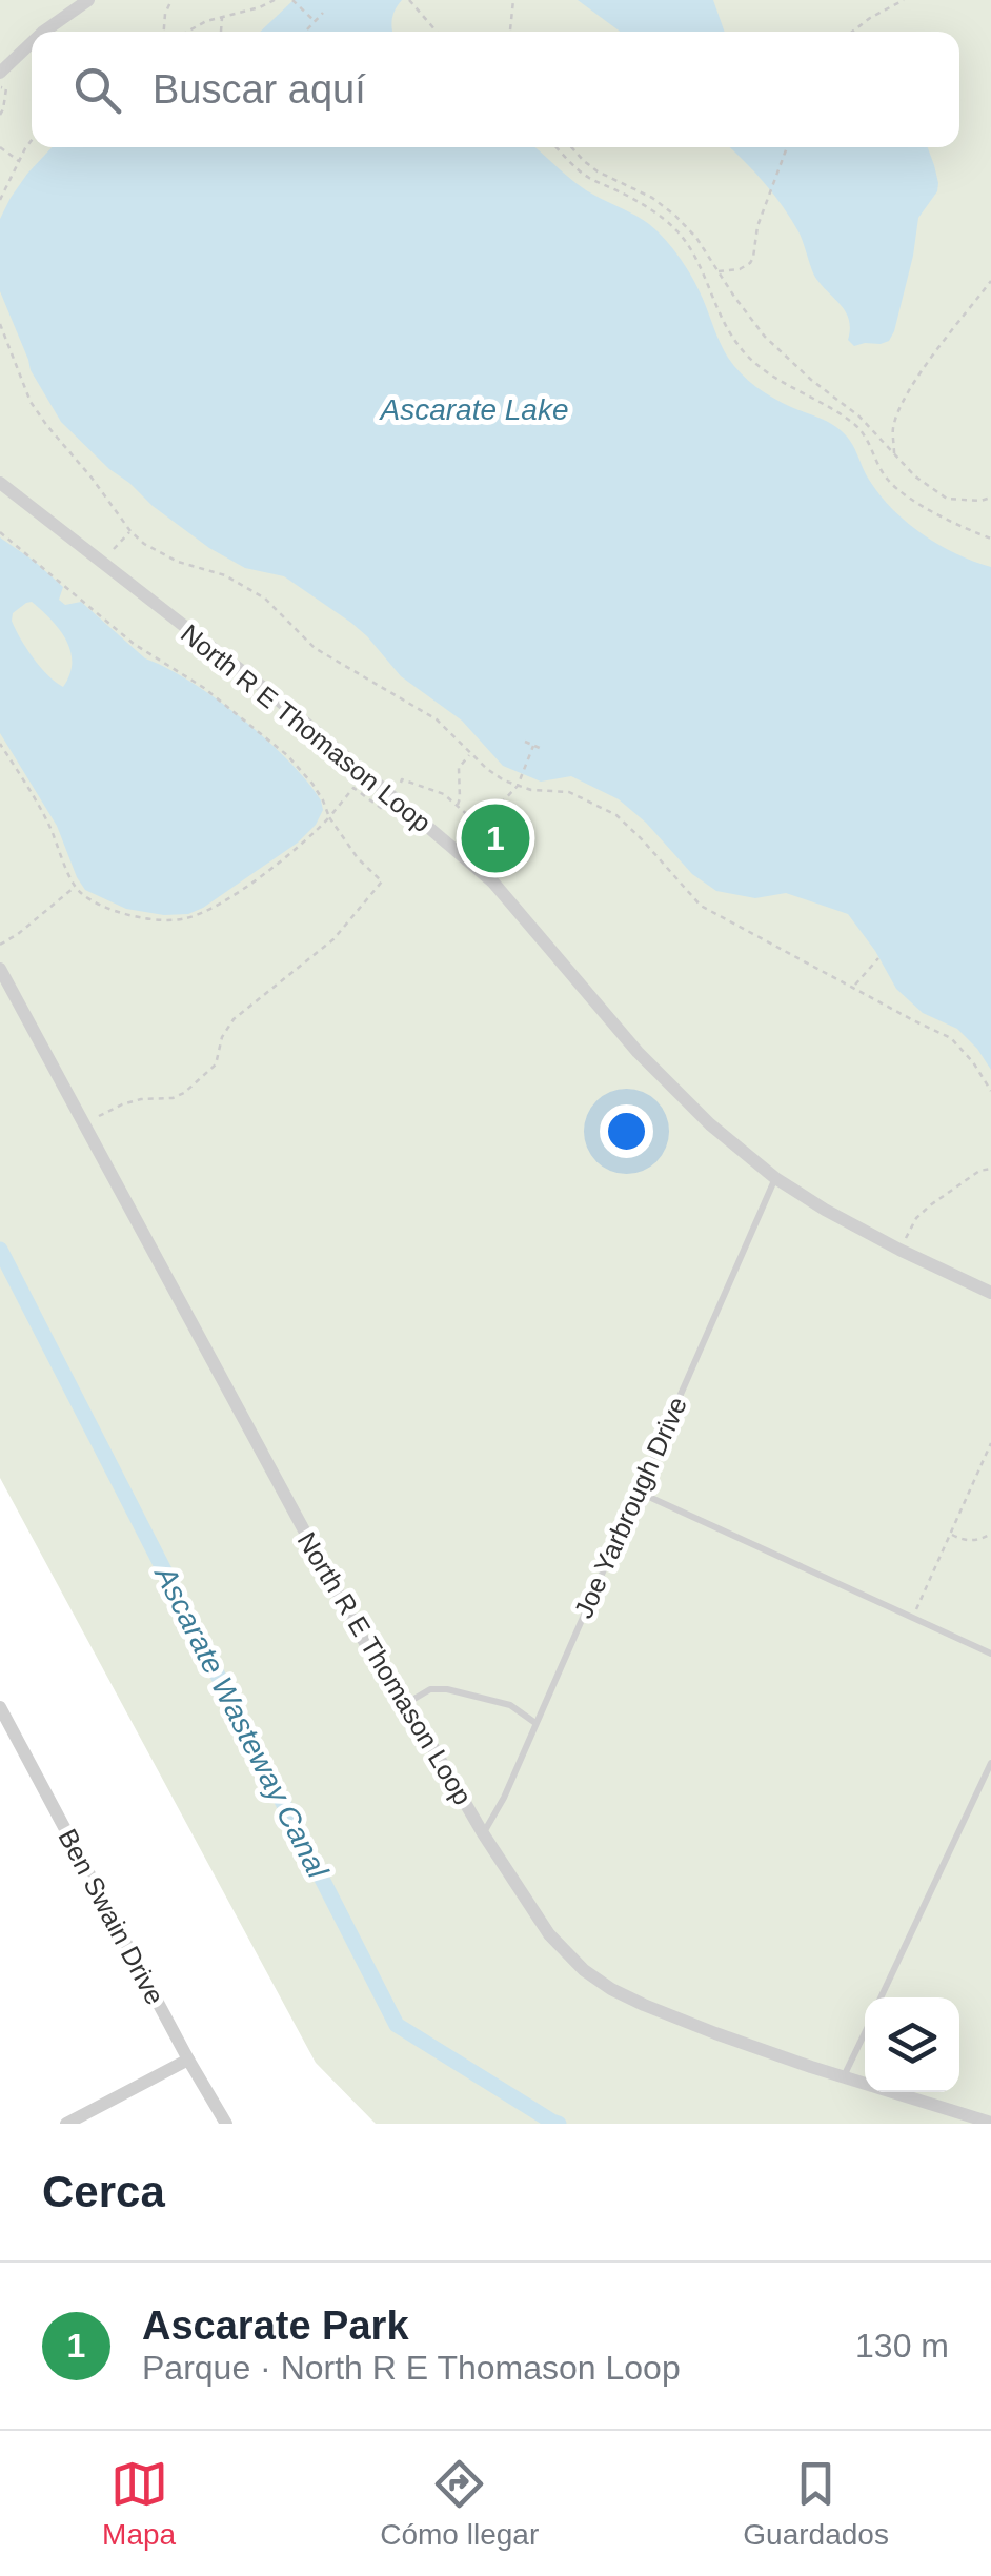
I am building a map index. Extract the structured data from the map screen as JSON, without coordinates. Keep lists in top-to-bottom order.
{
  "streets": {
    "street": ["North R E Thomason Loop", "Ben Swain Drive"],
    "lane": ["Joe Yarbrough Drive"]
  },
  "crossings": [
    ["North R E Thomason Loop", "Joe Yarbrough Drive"]
  ],
  "water": ["Ascarate Lake", "Ascarate Wasteway Canal"],
  "page": {
    "search": "Buscar aquí",
    "pins": "1",
    "heading": "Cerca",
    "list": [
      {
        "mark": "1",
        "name": "Ascarate Park",
        "note": "Parque · North R E Thomason Loop",
        "value": "130 m"
      }
    ],
    "nav": ["Mapa", "Cómo llegar", "Guardados"]
  }
}
